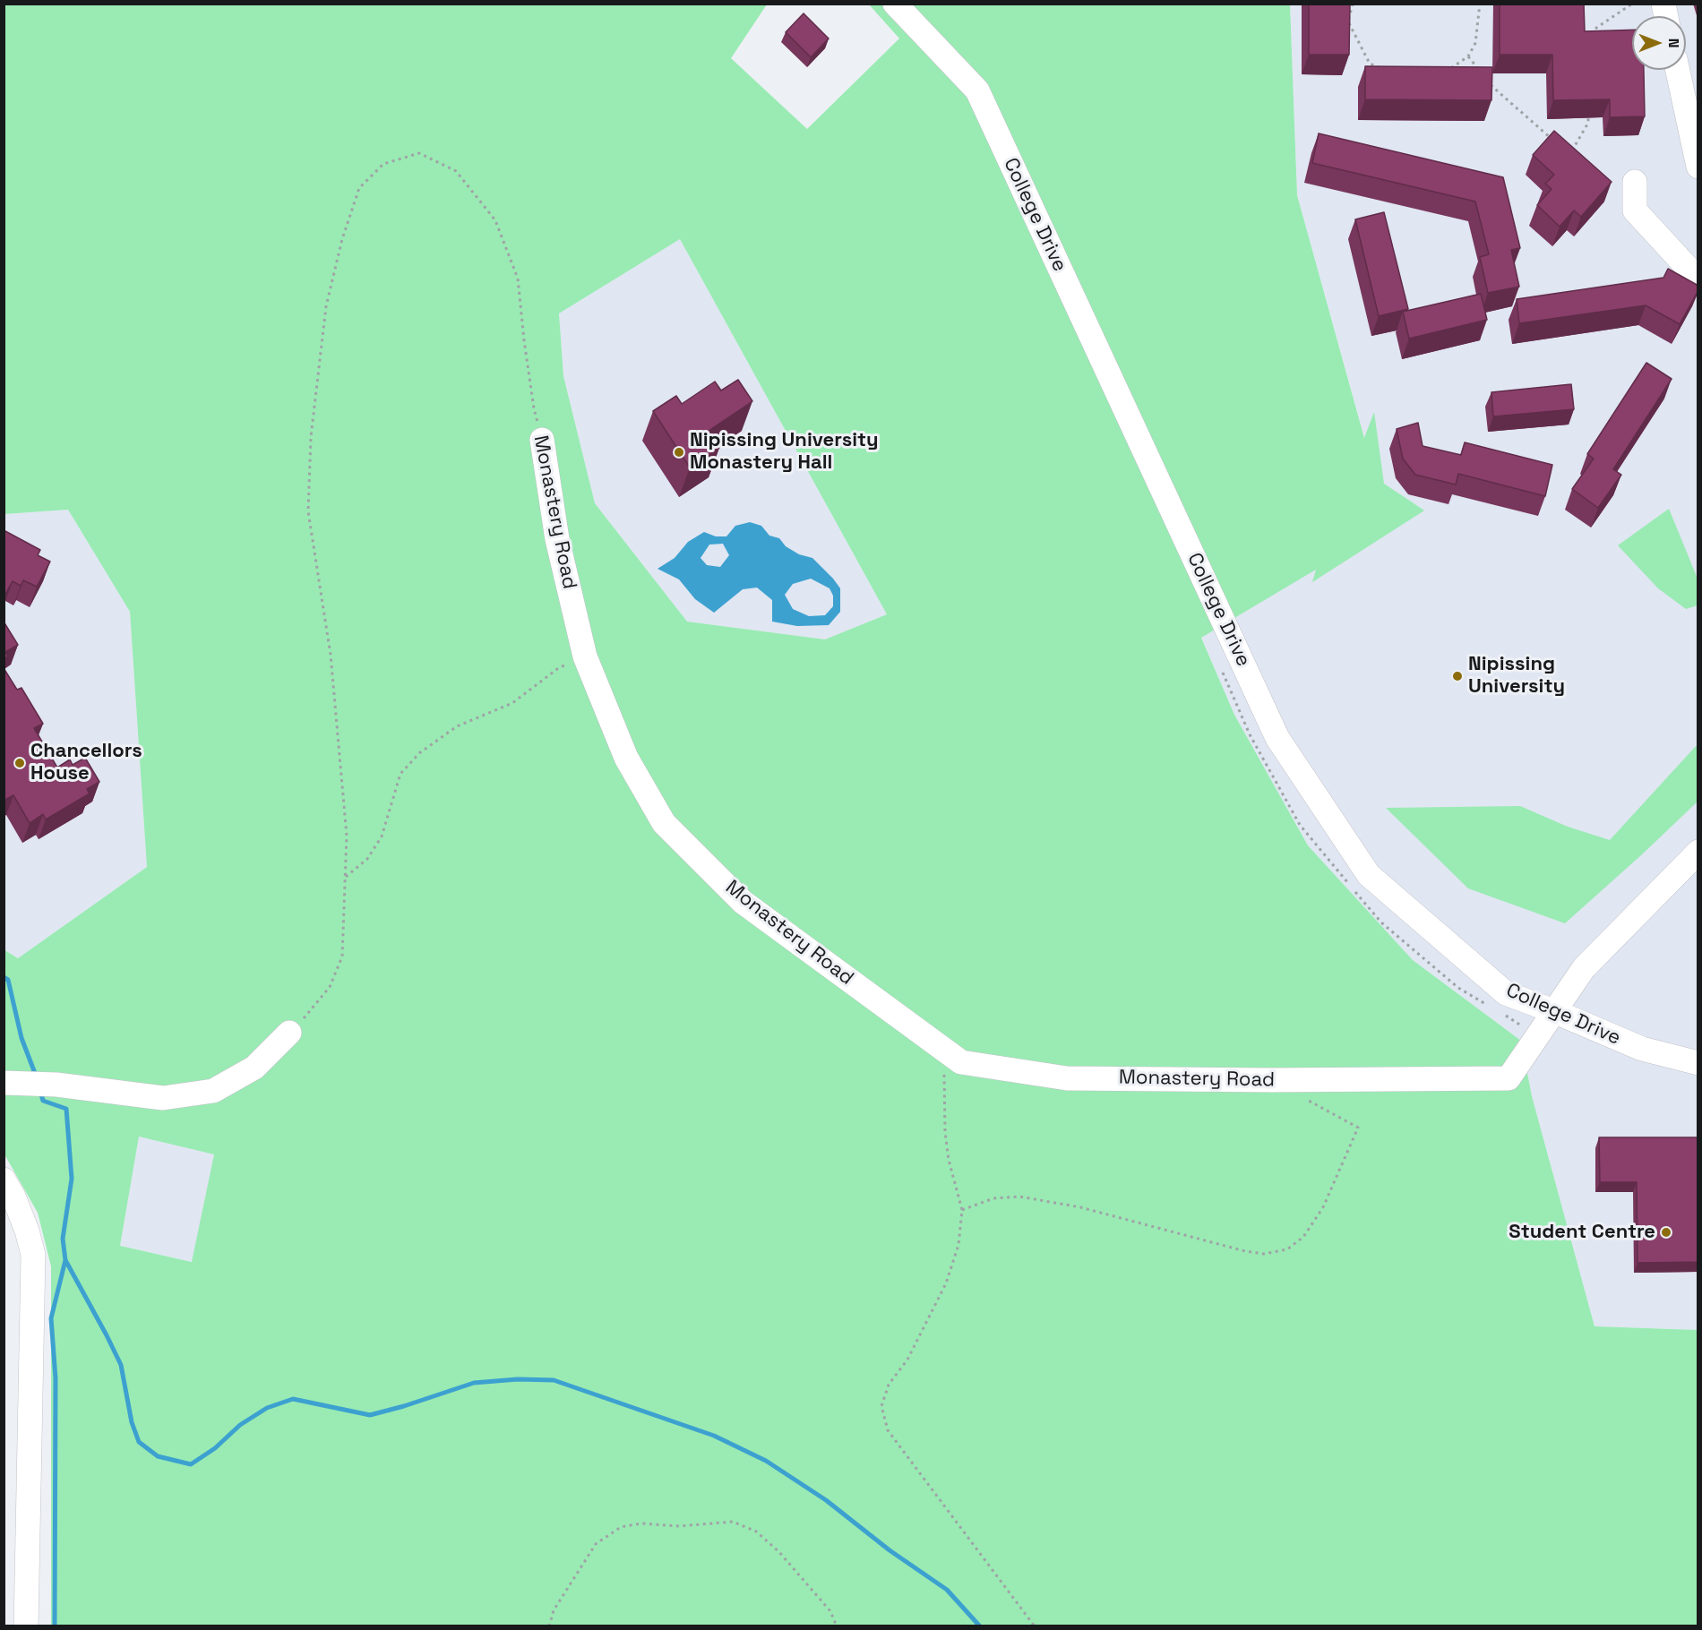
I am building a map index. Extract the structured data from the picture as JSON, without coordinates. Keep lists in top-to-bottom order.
{
  "streets": {
    "street": ["College Drive", "Monastery Road"]
  },
  "crossings": [
    ["College Drive", "Monastery Road"]
  ],
  "places": [
    "Nipissing University Monastery Hall",
    "Nipissing University",
    "Chancellors House",
    "Student Centre"
  ],
  "north": "right"
}
